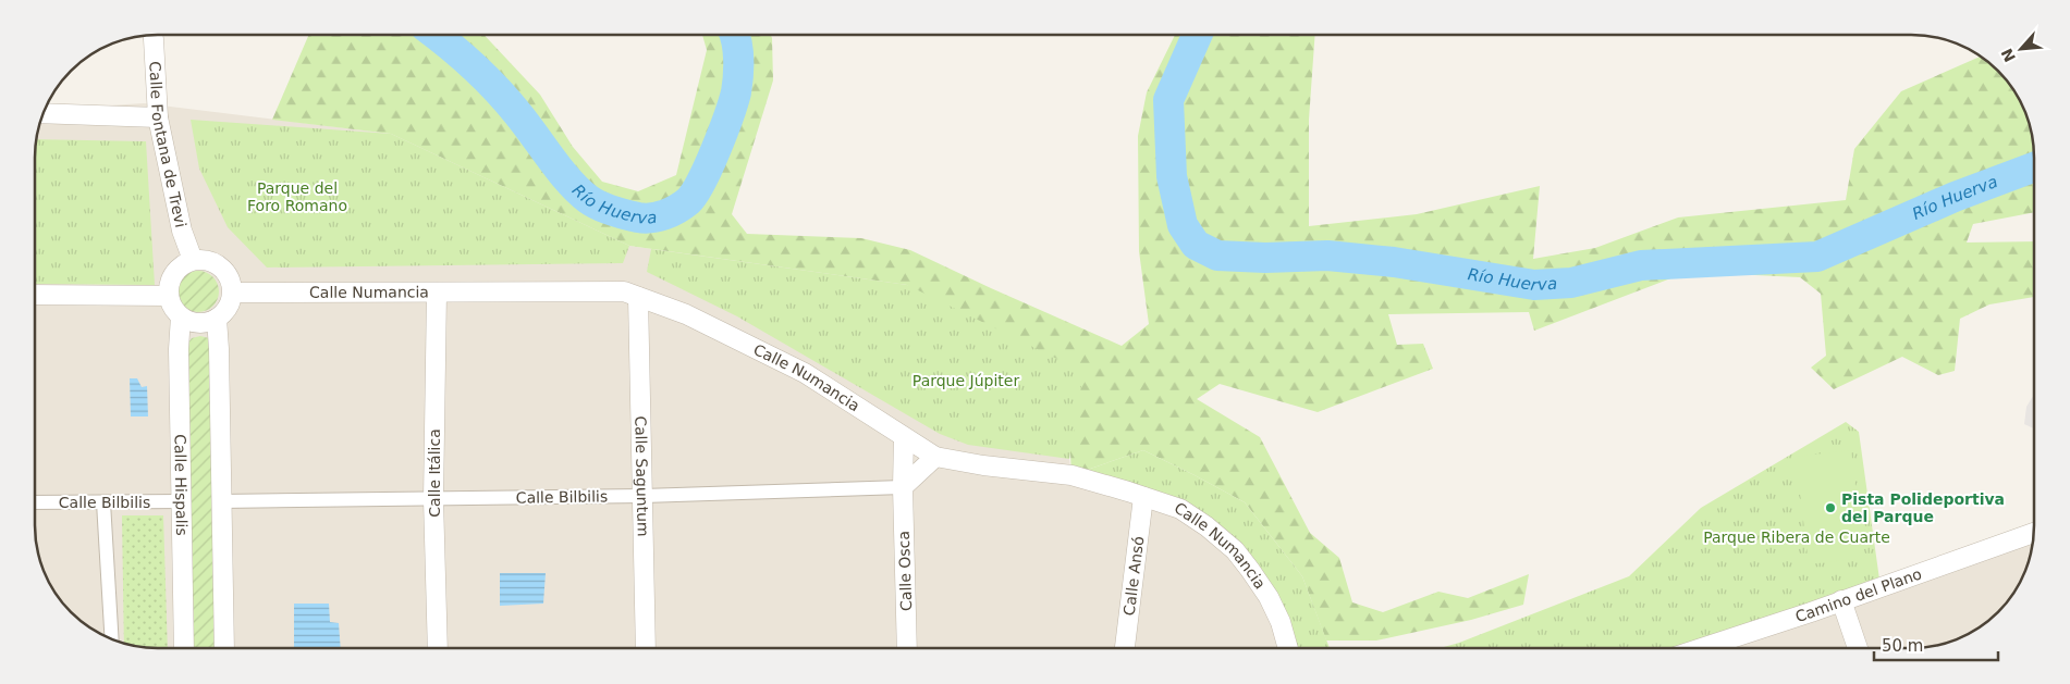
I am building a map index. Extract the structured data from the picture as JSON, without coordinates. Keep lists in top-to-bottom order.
{
  "streets": {
    "street": [
      "Calle Fontana de Trevi",
      "Calle Numancia",
      "Calle Itálica",
      "Calle Saguntum",
      "Calle Hispalis",
      "Calle Bilbilis",
      "Calle Osca",
      "Calle Ansó",
      "Camino del Plano"
    ]
  },
  "crossings": [
    ["Calle Fontana de Trevi", "Calle Numancia"],
    ["Calle Fontana de Trevi", "Calle Hispalis"],
    ["Calle Numancia", "Calle Itálica"],
    ["Calle Numancia", "Calle Saguntum"],
    ["Calle Numancia", "Calle Hispalis"],
    ["Calle Numancia", "Calle Osca"],
    ["Calle Numancia", "Calle Ansó"],
    ["Calle Itálica", "Calle Bilbilis"],
    ["Calle Saguntum", "Calle Bilbilis"],
    ["Calle Hispalis", "Calle Bilbilis"],
    ["Calle Bilbilis", "Calle Osca"]
  ],
  "water": ["Río Huerva"],
  "parks": ["Parque del Foro Romano", "Parque Júpiter", "Parque Ribera de Cuarte"],
  "places": ["Pista Polideportiva del Parque"],
  "scale_bar": "50 m",
  "north": "bottom left"
}
